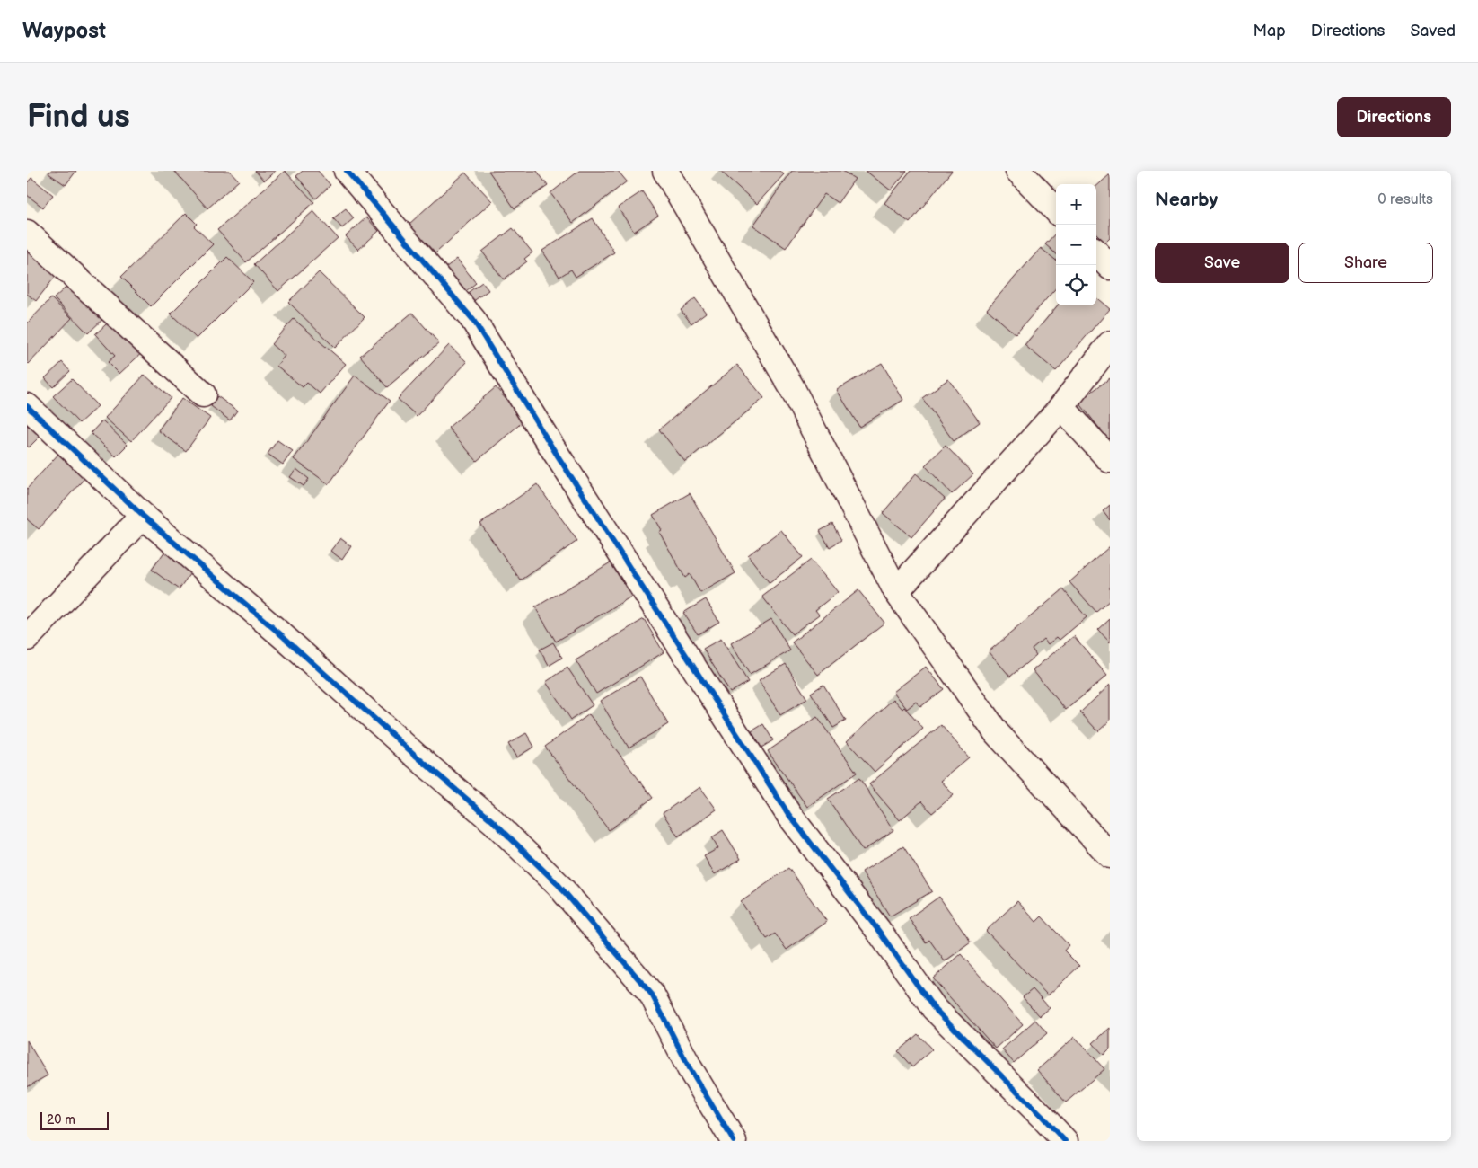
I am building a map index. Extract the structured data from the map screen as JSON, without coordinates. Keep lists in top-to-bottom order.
{
  "scale_bar": "20 m",
  "page": {
    "header": "Waypost",
    "nav": ["Map", "Directions", "Saved"],
    "buttons": [
      "Directions",
      ["Save", "Share"]
    ],
    "title": "Find us",
    "heading": ["Nearby", "0 results"],
    "map_buttons": ["+", "−"],
    "scale": "20 m"
  }
}
